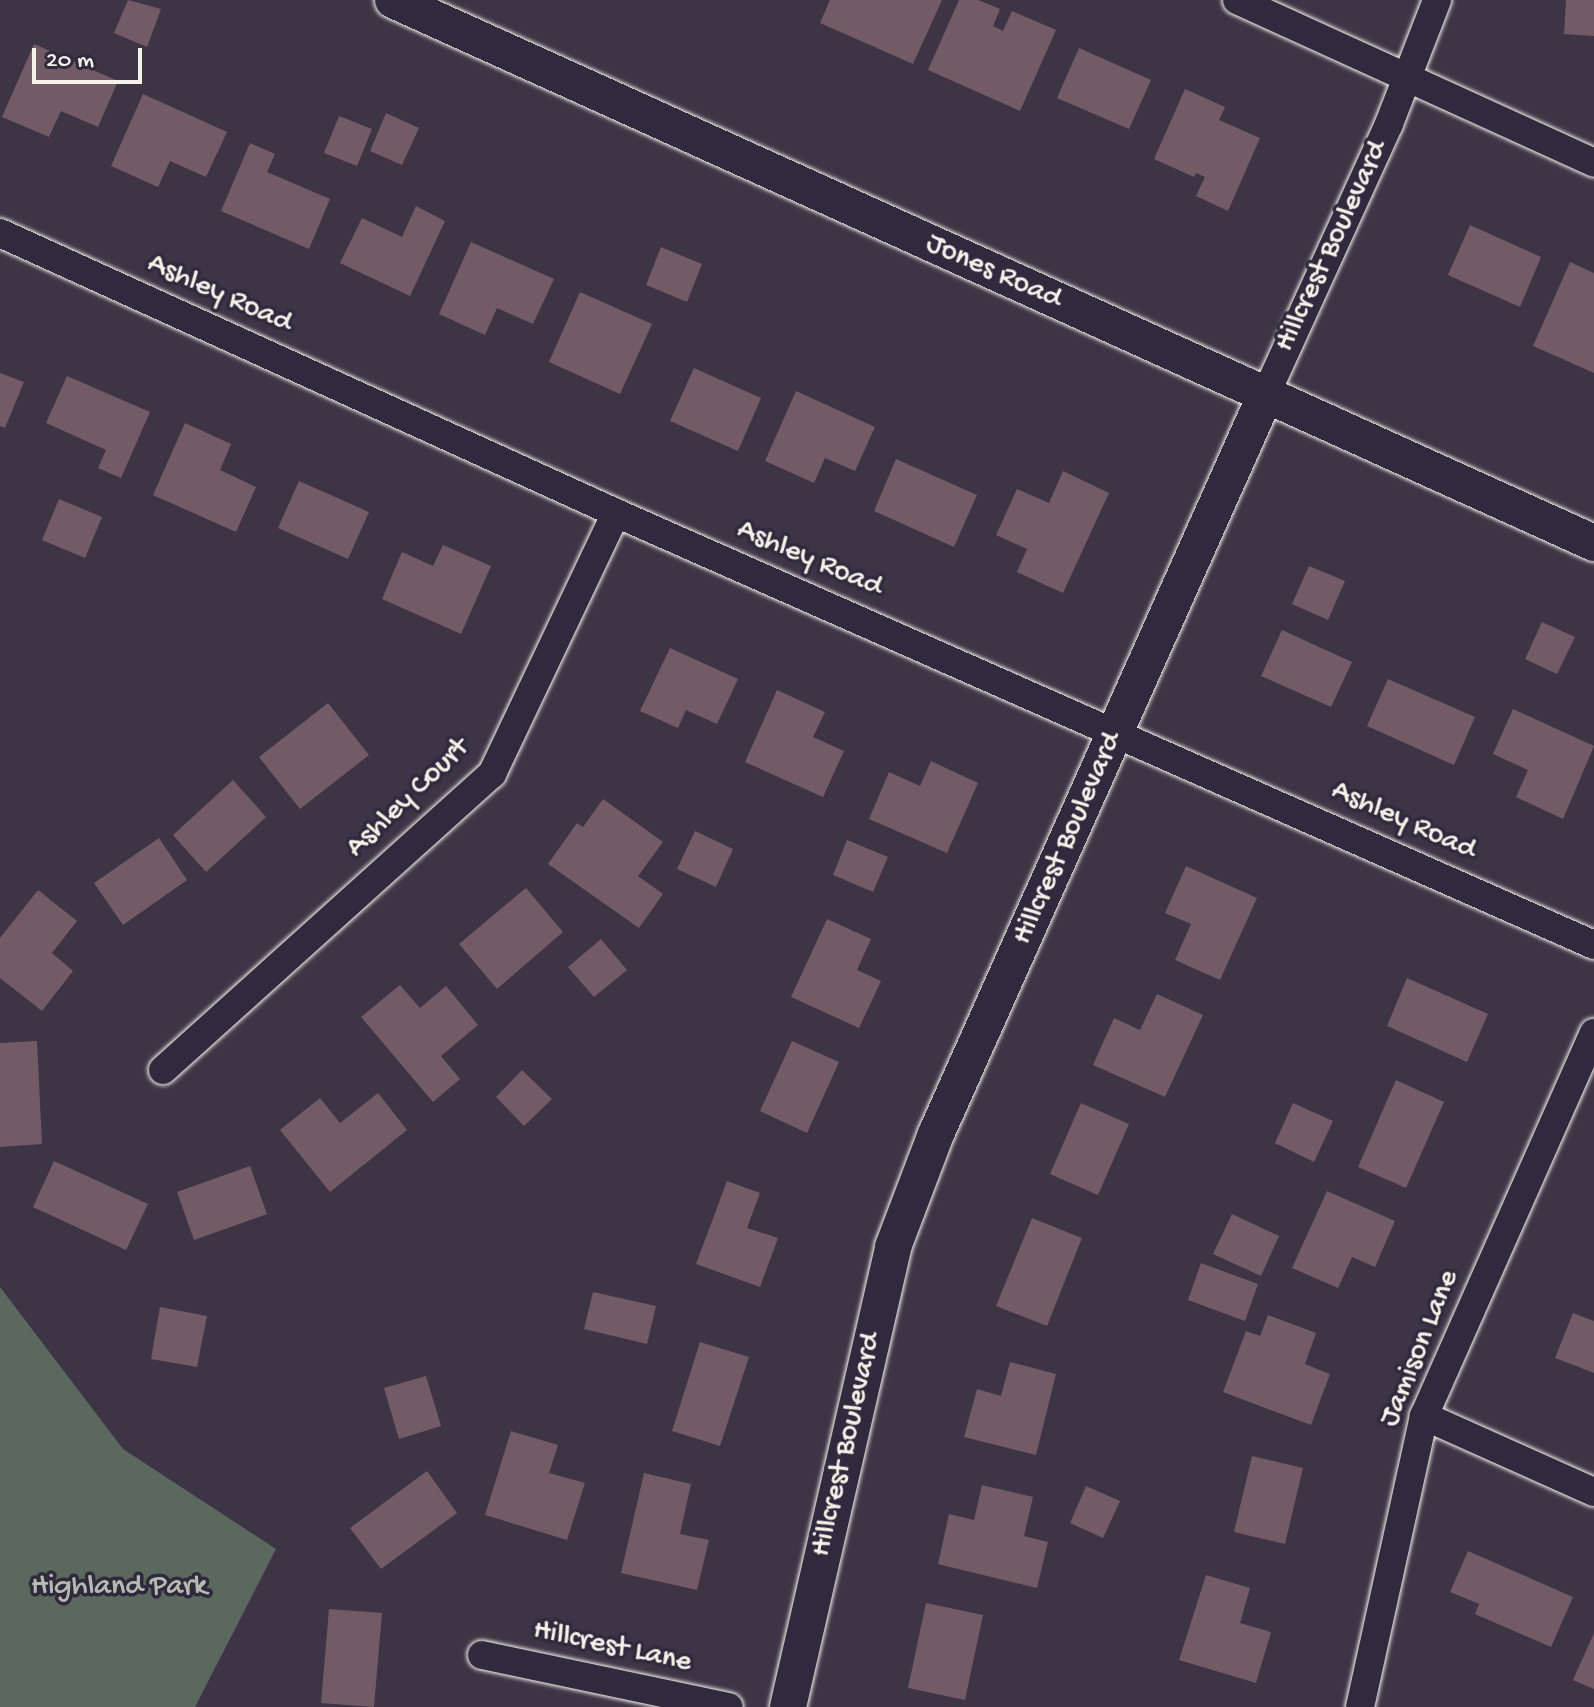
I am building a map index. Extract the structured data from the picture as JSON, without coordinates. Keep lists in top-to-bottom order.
{
  "streets": {
    "street": [
      "Hillcrest Boulevard",
      "Jones Road",
      "Ashley Road",
      "Ashley Court",
      "Jamison Lane",
      "Hillcrest Lane"
    ]
  },
  "crossings": [
    ["Hillcrest Boulevard", "Jones Road"],
    ["Hillcrest Boulevard", "Ashley Road"],
    ["Ashley Road", "Ashley Court"]
  ],
  "parks": ["Highland Park"],
  "scale_bar": "20 m"
}
